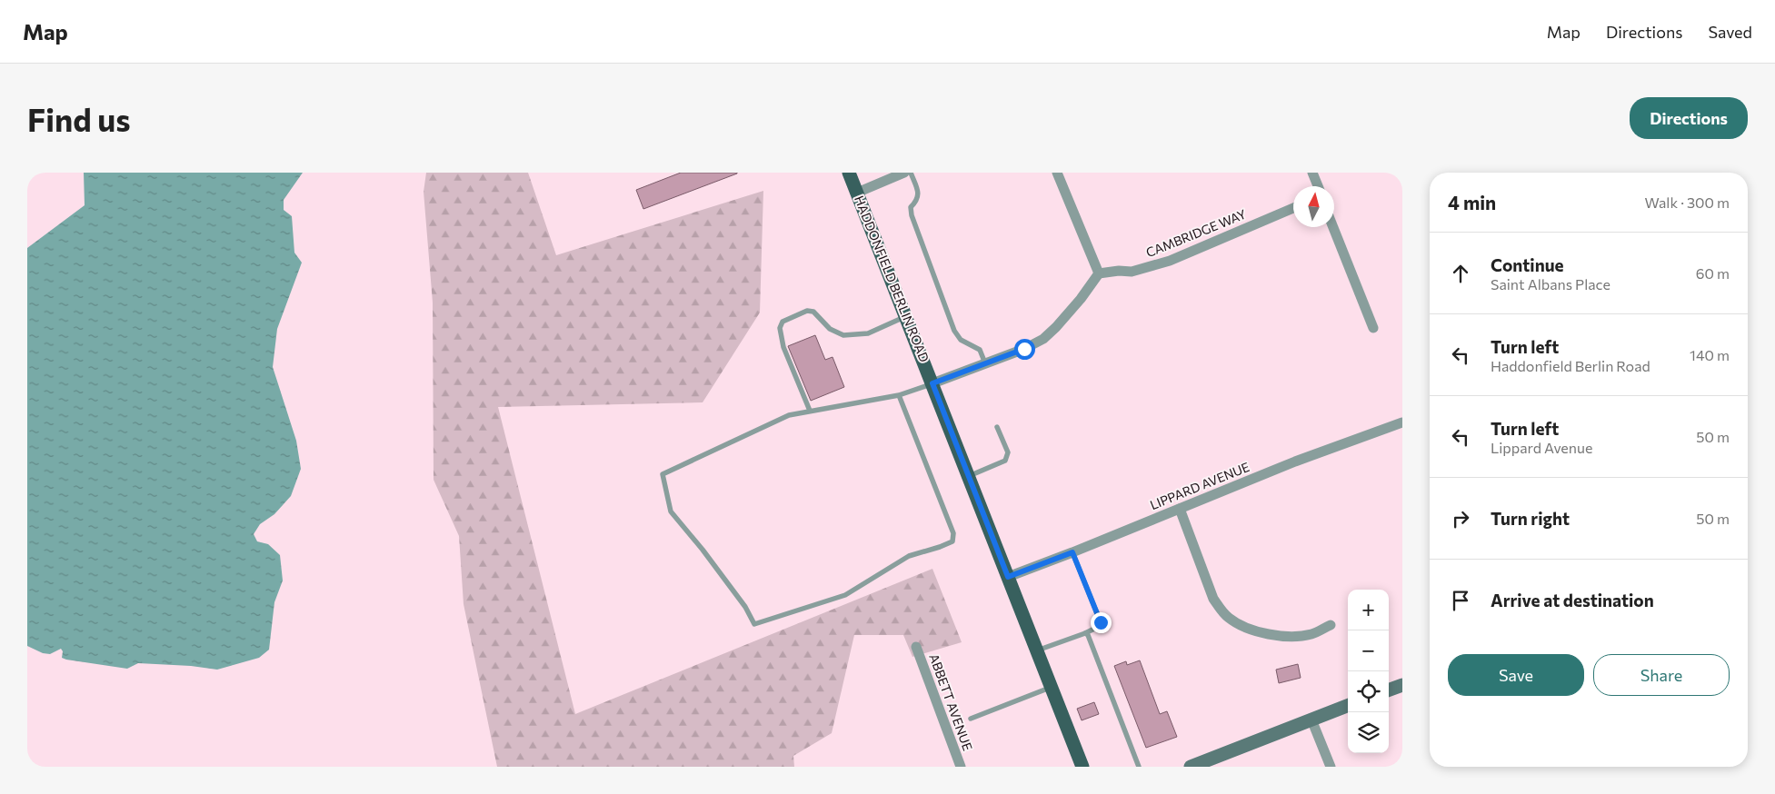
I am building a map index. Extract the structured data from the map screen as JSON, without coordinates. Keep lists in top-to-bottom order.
{
  "streets": {
    "main road": ["HADDONFIELD BERLIN ROAD"],
    "street": ["CAMBRIDGE WAY", "LIPPARD AVENUE", "ABBETT AVENUE"]
  },
  "crossings": [
    ["HADDONFIELD BERLIN ROAD", "LIPPARD AVENUE"]
  ],
  "north": "top",
  "page": {
    "header": "Map",
    "nav": ["Map", "Directions", "Saved"],
    "buttons": [
      "Directions",
      ["Save", "Share"]
    ],
    "title": "Find us",
    "heading": ["4 min", "Walk · 300 m"],
    "list": [
      ["Continue", "Saint Albans Place", "60 m"],
      ["Turn left", "Haddonfield Berlin Road", "140 m"],
      ["Turn left", "Lippard Avenue", "50 m"],
      ["Turn right", "50 m"],
      "Arrive at destination"
    ],
    "map_buttons": ["+", "−"]
  }
}
